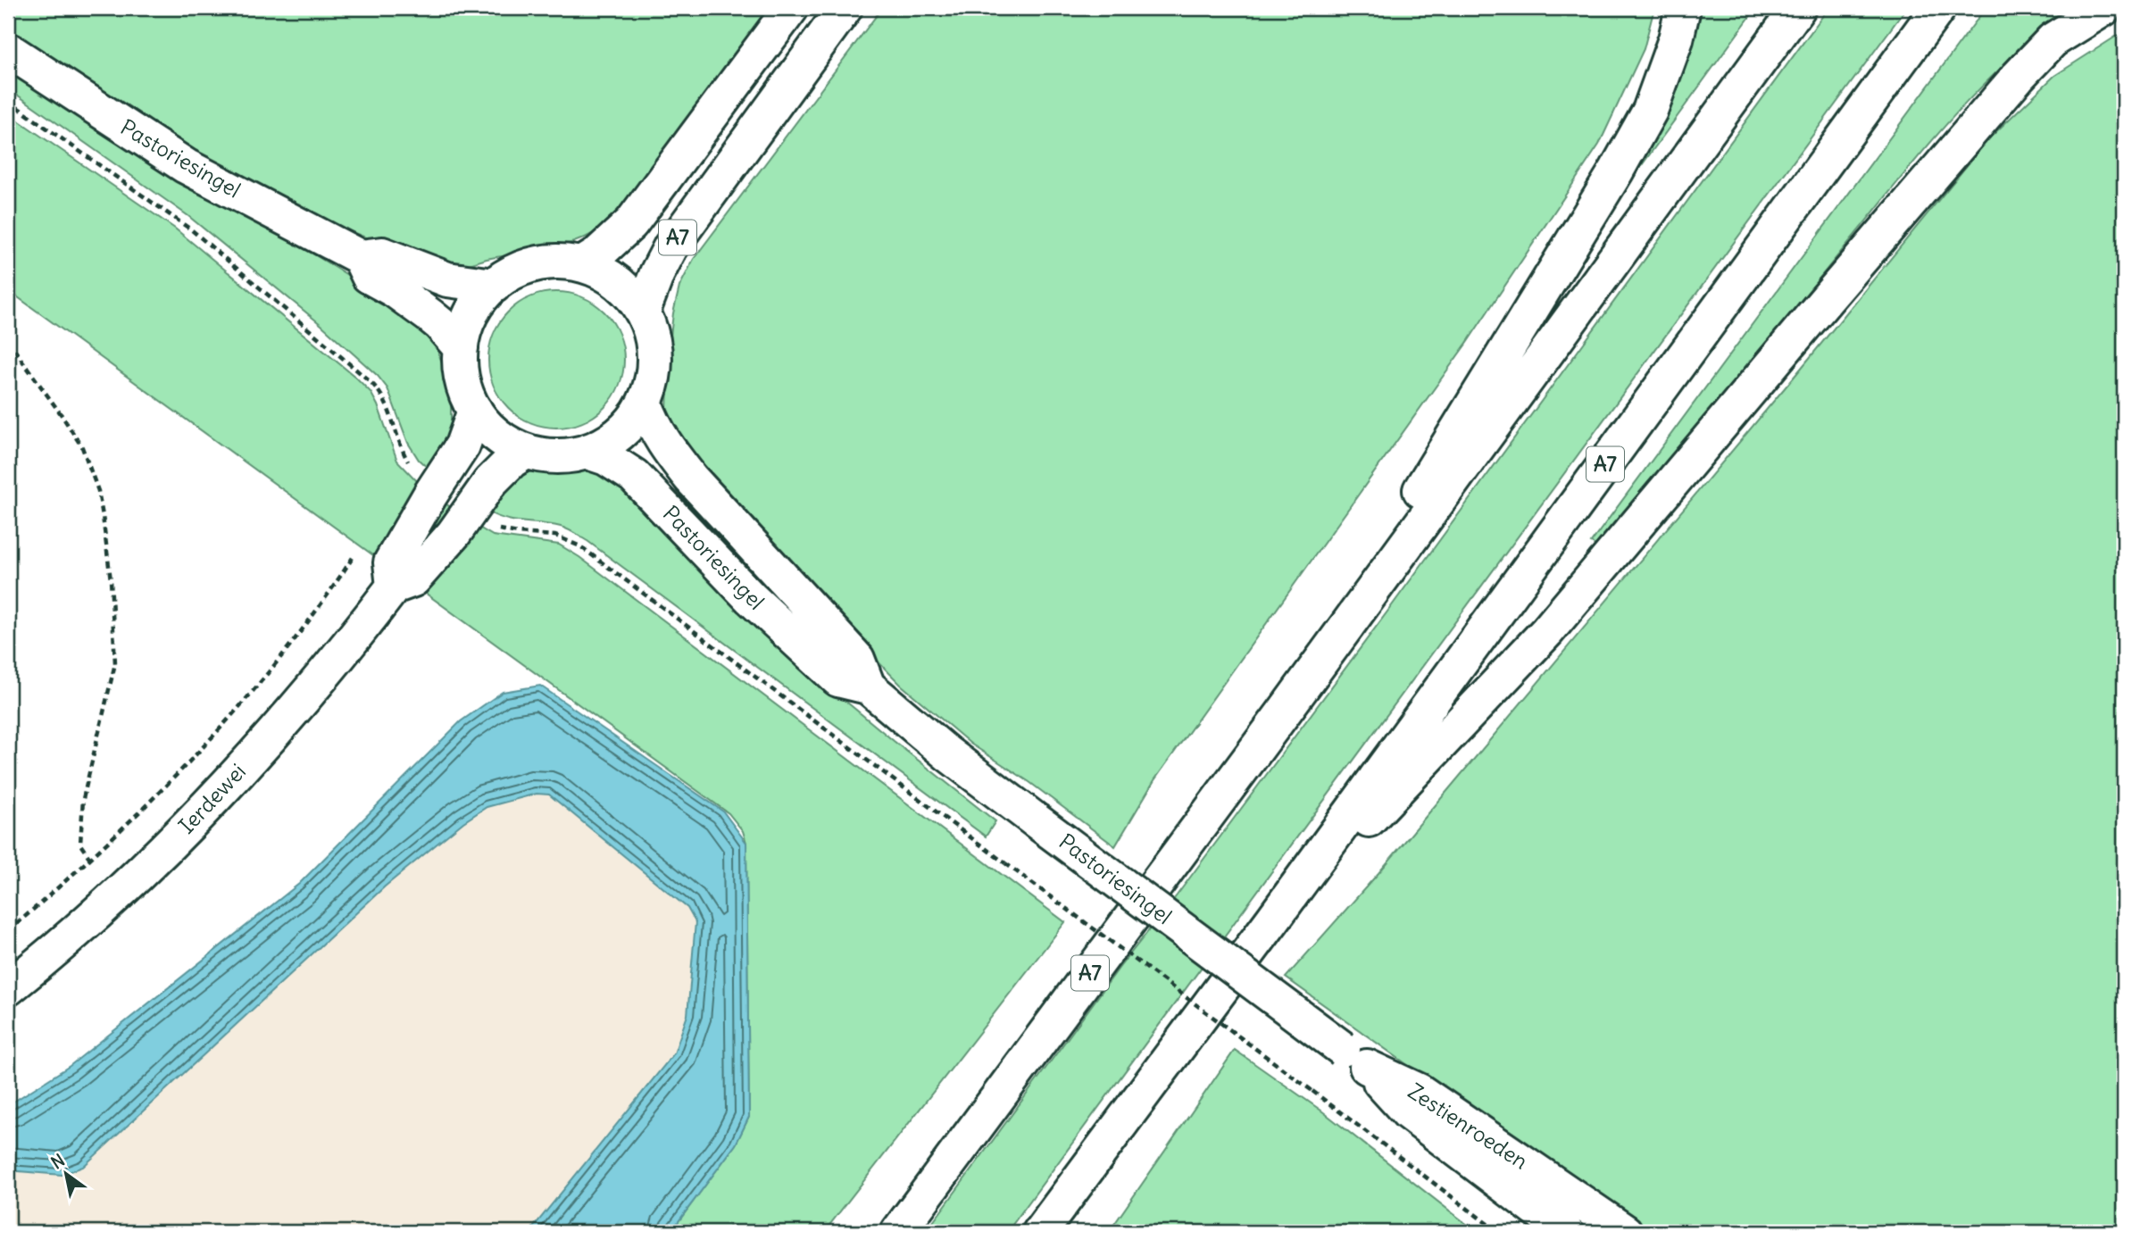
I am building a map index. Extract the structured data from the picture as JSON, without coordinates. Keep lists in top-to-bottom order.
{
  "streets": {
    "main road": [
      "Pastoriesingel",
      "A7",
      "Ierdewei",
      "Zestienroeden"
    ]
  },
  "crossings": [
    ["Pastoriesingel", "A7"],
    ["Pastoriesingel", "Ierdewei"],
    ["Pastoriesingel", "Zestienroeden"],
    ["A7", "Ierdewei"]
  ],
  "north": "top left"
}
